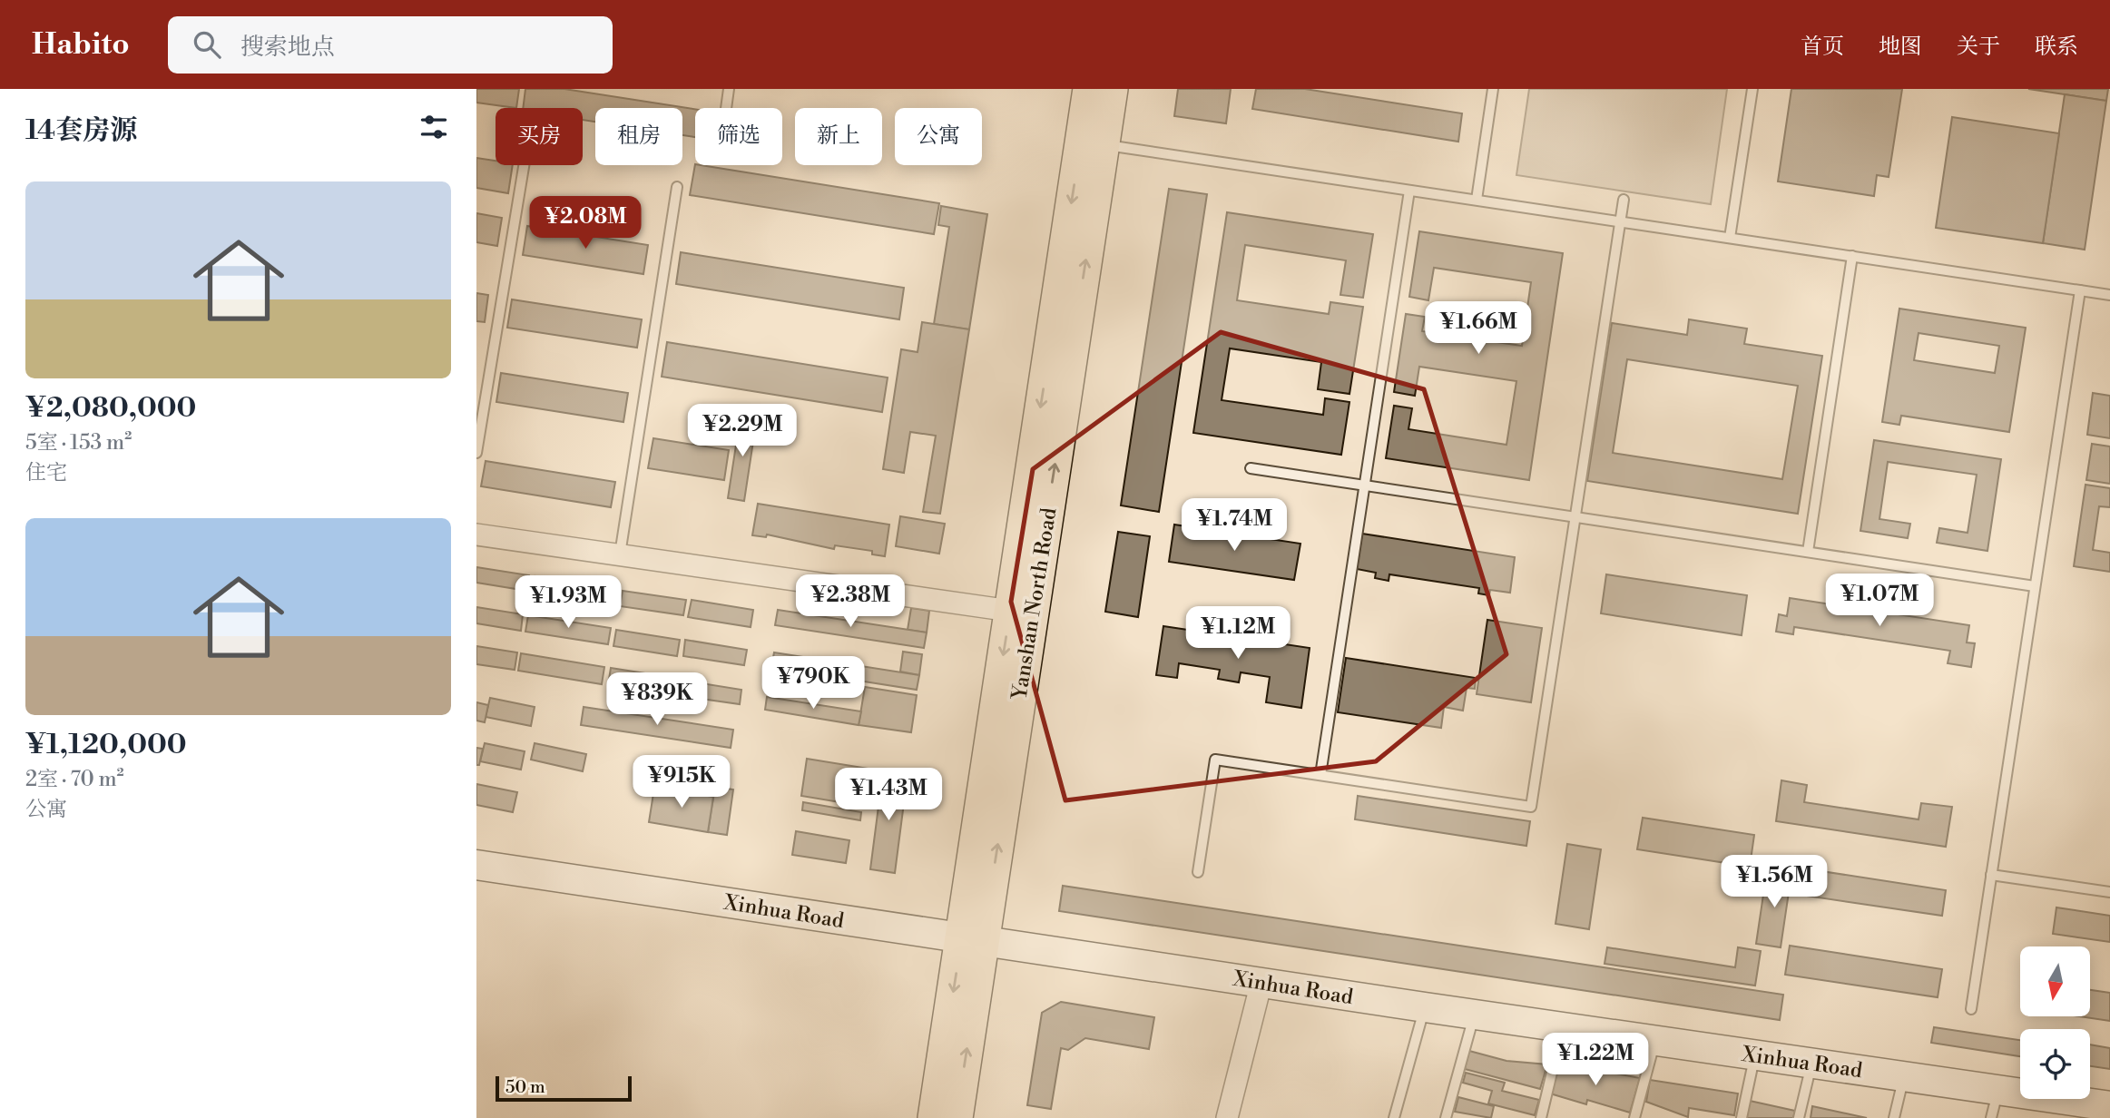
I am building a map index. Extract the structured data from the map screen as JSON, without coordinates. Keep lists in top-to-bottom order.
{
  "streets": {
    "main road": ["Yanshan North Road", "Xinhua Road"]
  },
  "crossings": [
    ["Yanshan North Road", "Xinhua Road"]
  ],
  "scale_bar": "50 m",
  "north": "bottom",
  "page": {
    "header": "Habito",
    "search": "搜索地点",
    "nav": [
      "首页",
      "地图",
      "关于",
      "联系"
    ],
    "heading": "14套房源",
    "chip": [
      "买房",
      "租房",
      "筛选",
      "新上",
      "公寓"
    ],
    "list": [
      {
        "name": "¥2,080,000",
        "note": "5室 · 153 m² · 住宅"
      },
      {
        "name": "¥1,120,000",
        "note": "2室 · 70 m² · 公寓"
      }
    ],
    "price": [
      "¥2.08M",
      "¥1.66M",
      "¥2.29M",
      "¥1.74M",
      "¥1.07M",
      "¥2.38M",
      "¥1.93M",
      "¥1.12M",
      "¥790K",
      "¥839K",
      "¥915K",
      "¥1.43M",
      "¥1.56M",
      "¥1.22M"
    ],
    "scale": "50 m"
  }
}
